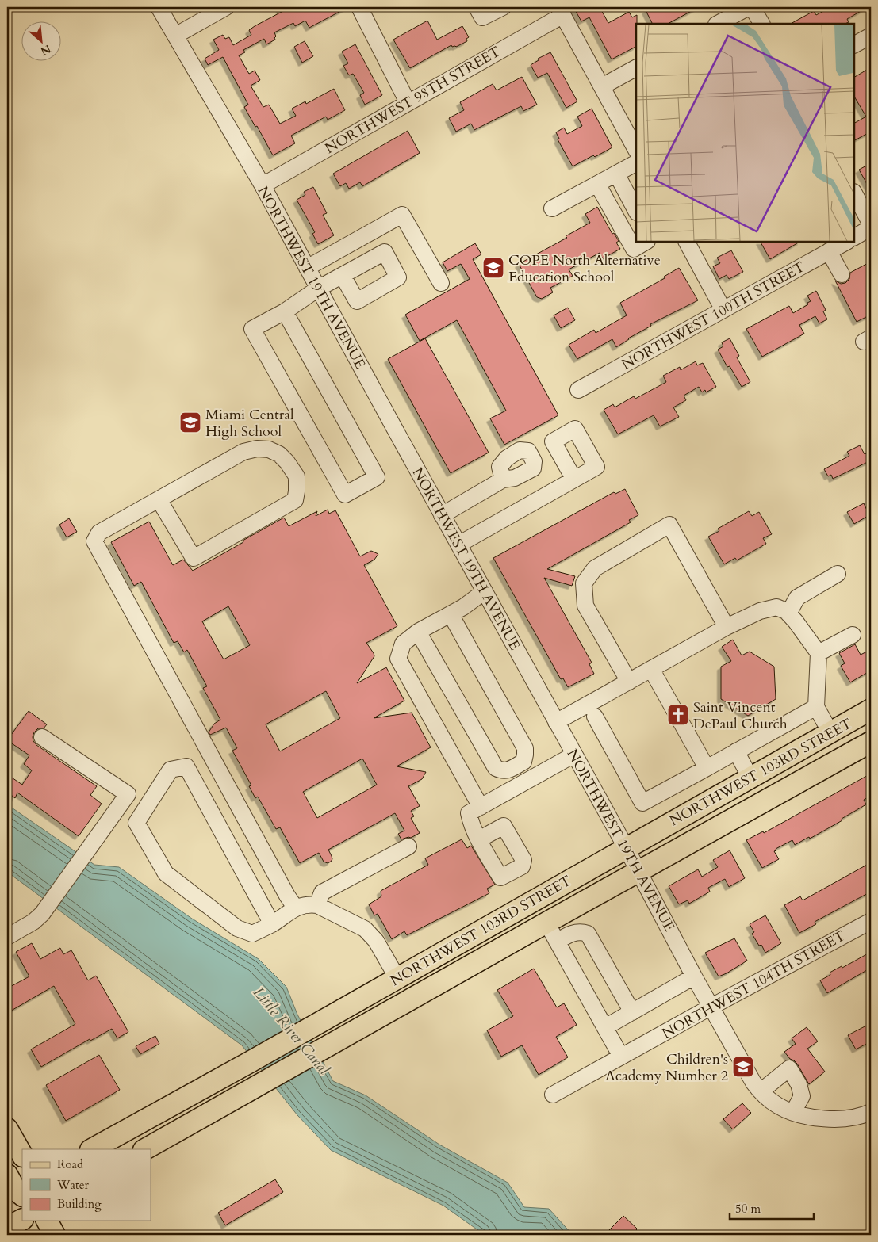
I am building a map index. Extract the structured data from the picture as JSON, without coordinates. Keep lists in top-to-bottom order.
{
  "streets": {
    "main road": ["NORTHWEST 103RD STREET"],
    "street": [
      "NORTHWEST 98TH STREET",
      "NORTHWEST 19TH AVENUE",
      "NORTHWEST 100TH STREET",
      "NORTHWEST 104TH STREET"
    ]
  },
  "crossings": [
    ["NORTHWEST 98TH STREET", "NORTHWEST 19TH AVENUE"],
    ["NORTHWEST 19TH AVENUE", "NORTHWEST 103RD STREET"],
    ["NORTHWEST 19TH AVENUE", "NORTHWEST 104TH STREET"]
  ],
  "water": ["Little River Canal"],
  "places": {
    "school or university": ["COPE North Alternative Education School", "Miami Central High School", "Children's Academy Number 2"],
    "church": ["Saint Vincent DePaul Church"]
  },
  "legend": ["Road", "Water", "Building"],
  "scale_bar": "50 m",
  "north": "bottom right"
}
